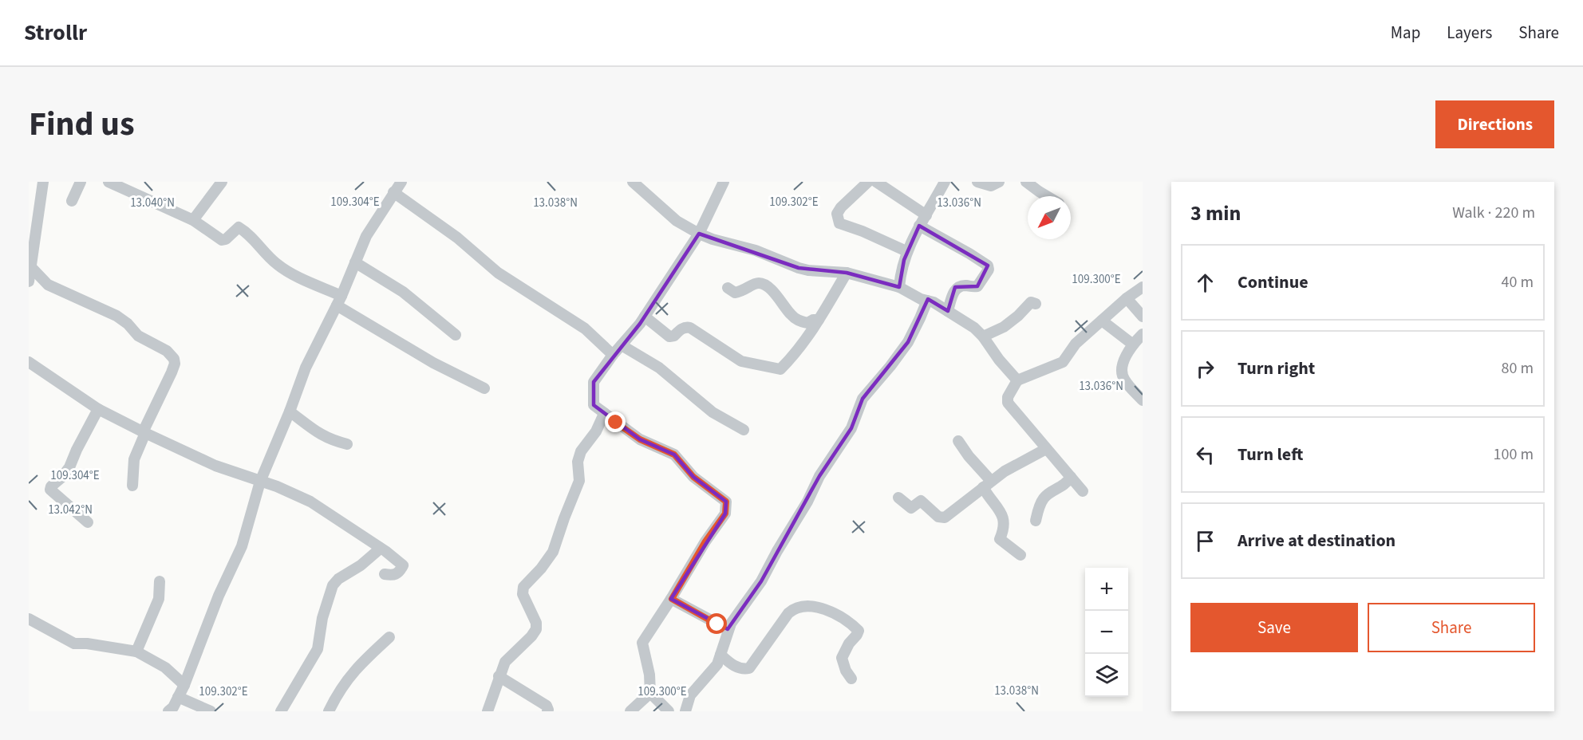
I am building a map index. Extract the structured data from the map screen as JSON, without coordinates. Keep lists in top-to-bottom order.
{
  "north": "bottom left",
  "page": {
    "header": "Strollr",
    "nav": ["Map", "Layers", "Share"],
    "title": "Find us",
    "buttons": [
      "Directions",
      ["Save", "Share"]
    ],
    "heading": ["3 min", "Walk · 220 m"],
    "list": [
      ["Continue", "40 m"],
      ["Turn right", "80 m"],
      ["Turn left", "100 m"],
      "Arrive at destination"
    ],
    "map_buttons": ["+", "−"]
  },
  "coordinates": [
    "109.304°E",
    "109.302°E",
    "13.036°N",
    "13.040°N",
    "13.038°N",
    "109.300°E",
    "13.042°N"
  ]
}
